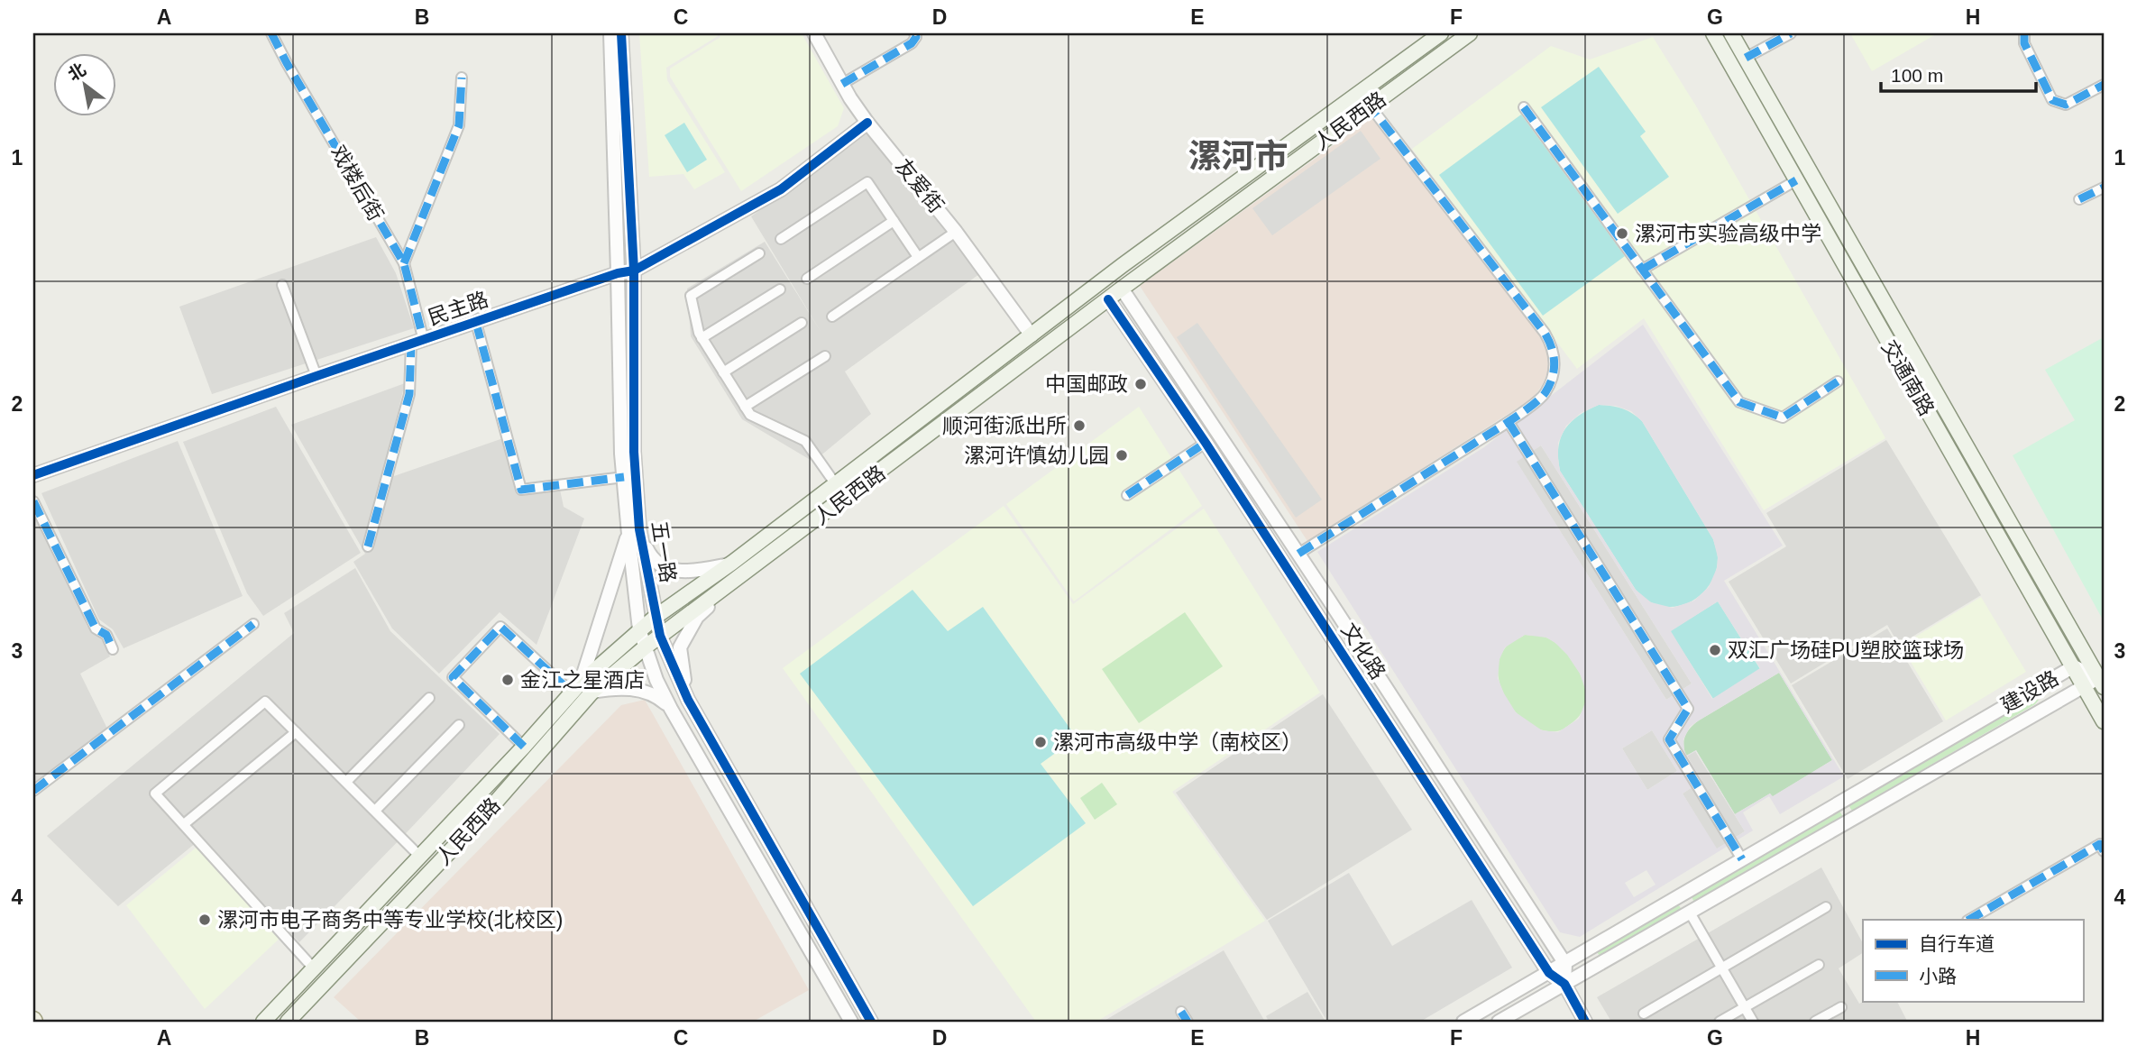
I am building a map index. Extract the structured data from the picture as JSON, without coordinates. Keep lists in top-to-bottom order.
{
  "streets": {
    "main road": ["人民西路", "交通南路"],
    "street": [
      "戏楼后街",
      "友爱街",
      "民主路",
      "五一路",
      "文化路",
      "建设路"
    ]
  },
  "crossings": [
    ["人民西路", "友爱街"],
    ["人民西路", "五一路"],
    ["人民西路", "文化路"],
    ["戏楼后街", "民主路"],
    ["友爱街", "民主路"],
    ["民主路", "五一路"],
    ["交通南路", "建设路"],
    ["文化路", "建设路"]
  ],
  "districts": ["漯河市"],
  "places": [
    "漯河市实验高级中学",
    "中国邮政",
    "顺河街派出所",
    "漯河许慎幼儿园",
    "双汇广场硅PU塑胶篮球场",
    "金江之星酒店",
    "漯河市高级中学（南校区）",
    "漯河市电子商务中等专业学校(北校区)"
  ],
  "legend": ["自行车道", "小路"],
  "scale_bar": "100 m",
  "north": "top left",
  "grid": {
    "columns": [
      "A",
      "B",
      "C",
      "D",
      "E",
      "F",
      "G",
      "H"
    ],
    "rows": [
      "1",
      "2",
      "3",
      "4"
    ]
  }
}
